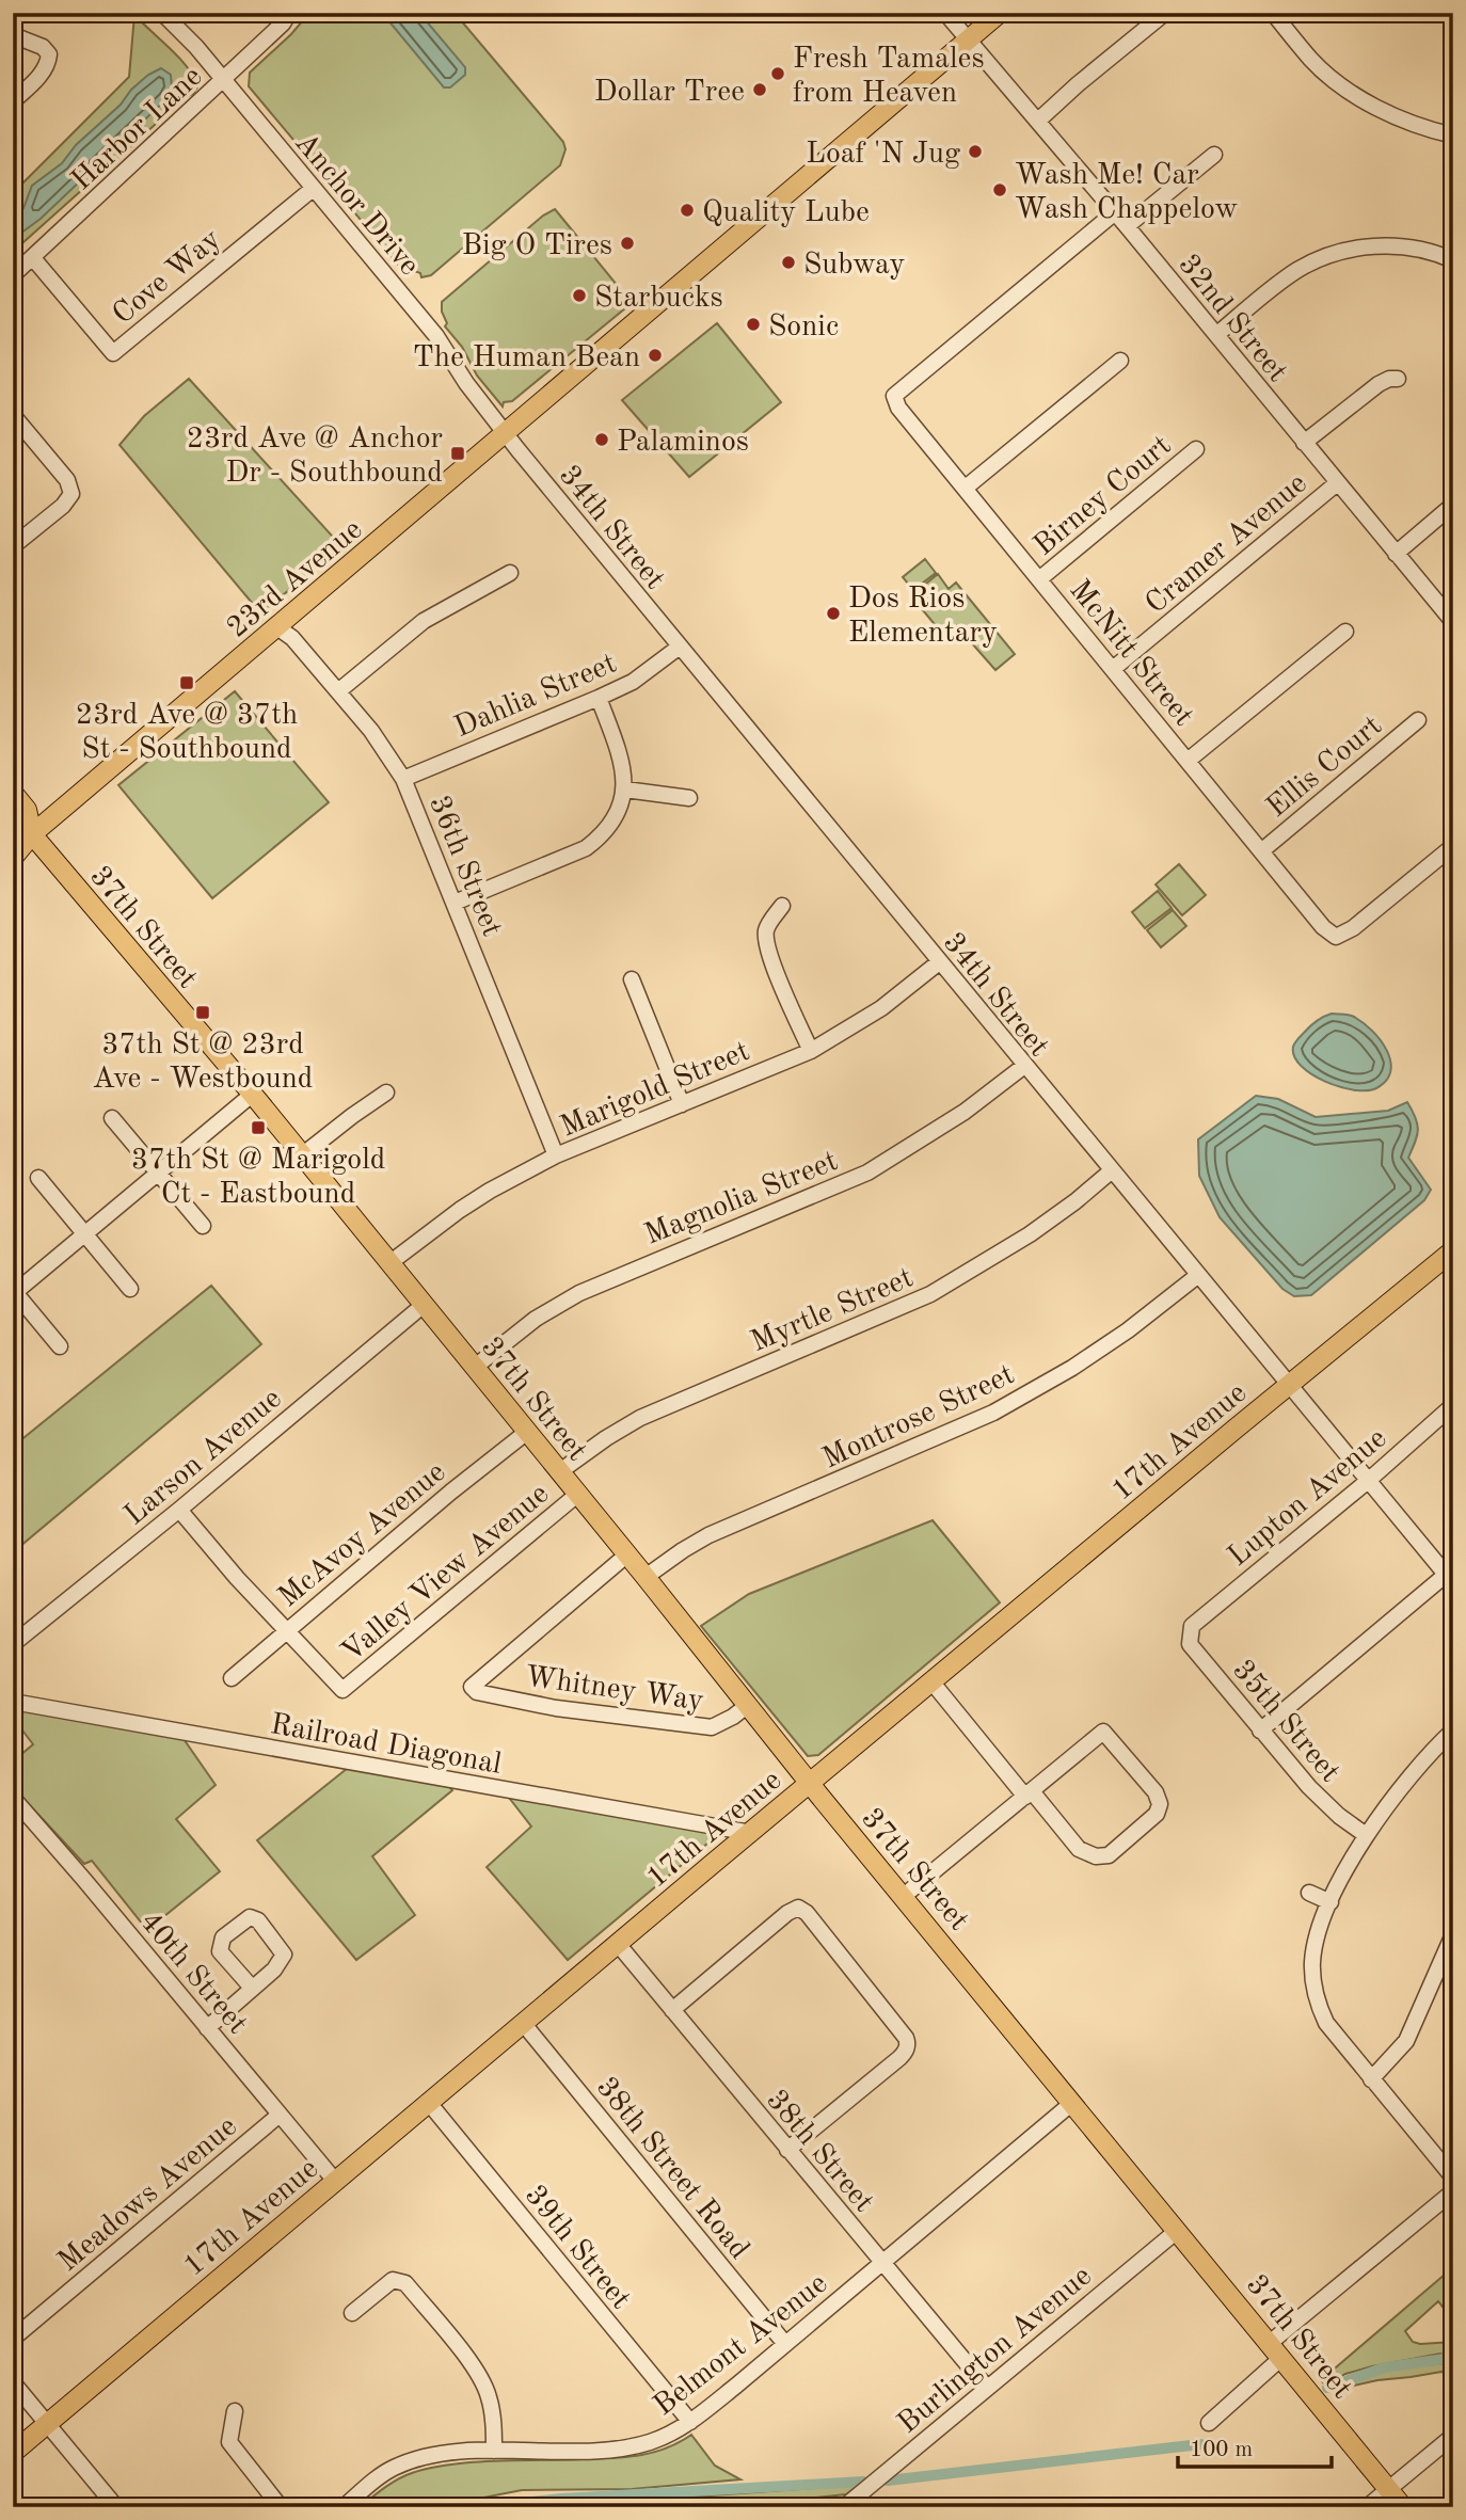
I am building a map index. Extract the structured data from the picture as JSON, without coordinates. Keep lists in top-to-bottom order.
{
  "streets": {
    "main road": ["23rd Avenue", "37th Street", "17th Avenue"],
    "street": [
      "Harbor Lane",
      "Anchor Drive",
      "Cove Way",
      "32nd Street",
      "Birney Court",
      "34th Street",
      "Cramer Avenue",
      "McNitt Street",
      "Dahlia Street",
      "Ellis Court",
      "36th Street",
      "Marigold Street",
      "Magnolia Street",
      "Myrtle Street",
      "Montrose Street",
      "Larson Avenue",
      "Lupton Avenue",
      "McAvoy Avenue",
      "Valley View Avenue",
      "Whitney Way",
      "35th Street",
      "Railroad Diagonal",
      "40th Street",
      "38th Street",
      "38th Street Road",
      "Meadows Avenue",
      "39th Street",
      "Belmont Avenue",
      "Burlington Avenue"
    ]
  },
  "crossings": [
    ["Harbor Lane", "Anchor Drive"],
    ["Harbor Lane", "Cove Way"],
    ["Anchor Drive", "Cove Way"],
    ["Anchor Drive", "34th Street"],
    ["Anchor Drive", "23rd Avenue"],
    ["32nd Street", "Cramer Avenue"],
    ["32nd Street", "23rd Avenue"],
    ["32nd Street", "McNitt Street"],
    ["Birney Court", "McNitt Street"],
    ["34th Street", "23rd Avenue"],
    ["34th Street", "Dahlia Street"],
    ["34th Street", "Marigold Street"],
    ["34th Street", "Magnolia Street"],
    ["34th Street", "Myrtle Street"],
    ["34th Street", "Montrose Street"],
    ["34th Street", "17th Avenue"],
    ["34th Street", "Lupton Avenue"],
    ["Cramer Avenue", "McNitt Street"],
    ["23rd Avenue", "36th Street"],
    ["23rd Avenue", "37th Street"],
    ["McNitt Street", "Ellis Court"],
    ["Dahlia Street", "36th Street"],
    ["36th Street", "Marigold Street"],
    ["37th Street", "Marigold Street"],
    ["37th Street", "Magnolia Street"],
    ["37th Street", "Myrtle Street"],
    ["37th Street", "Montrose Street"],
    ["37th Street", "17th Avenue"],
    ["37th Street", "Larson Avenue"],
    ["37th Street", "McAvoy Avenue"],
    ["37th Street", "Valley View Avenue"],
    ["37th Street", "Whitney Way"],
    ["37th Street", "Belmont Avenue"],
    ["37th Street", "Burlington Avenue"],
    ["17th Avenue", "Railroad Diagonal"],
    ["17th Avenue", "40th Street"],
    ["17th Avenue", "38th Street"],
    ["17th Avenue", "38th Street Road"],
    ["17th Avenue", "39th Street"],
    ["Lupton Avenue", "35th Street"],
    ["McAvoy Avenue", "Valley View Avenue"],
    ["40th Street", "Meadows Avenue"],
    ["38th Street", "Belmont Avenue"],
    ["38th Street", "Burlington Avenue"],
    ["38th Street Road", "Belmont Avenue"],
    ["39th Street", "Belmont Avenue"]
  ],
  "places": {
    "other": [
      "Fresh Tamales from Heaven",
      "Dollar Tree",
      "Loaf 'N Jug",
      "Wash Me! Car Wash Chappelow",
      "Quality Lube",
      "Big O Tires",
      "Subway",
      "Starbucks",
      "Sonic",
      "The Human Bean",
      "Palaminos",
      "Dos Rios Elementary"
    ],
    "transit": [
      "23rd Ave @ Anchor Dr - Southbound",
      "23rd Ave @ 37th St - Southbound",
      "37th St @ 23rd Ave - Westbound",
      "37th St @ Marigold Ct - Eastbound"
    ]
  },
  "scale_bar": "100 m"
}
